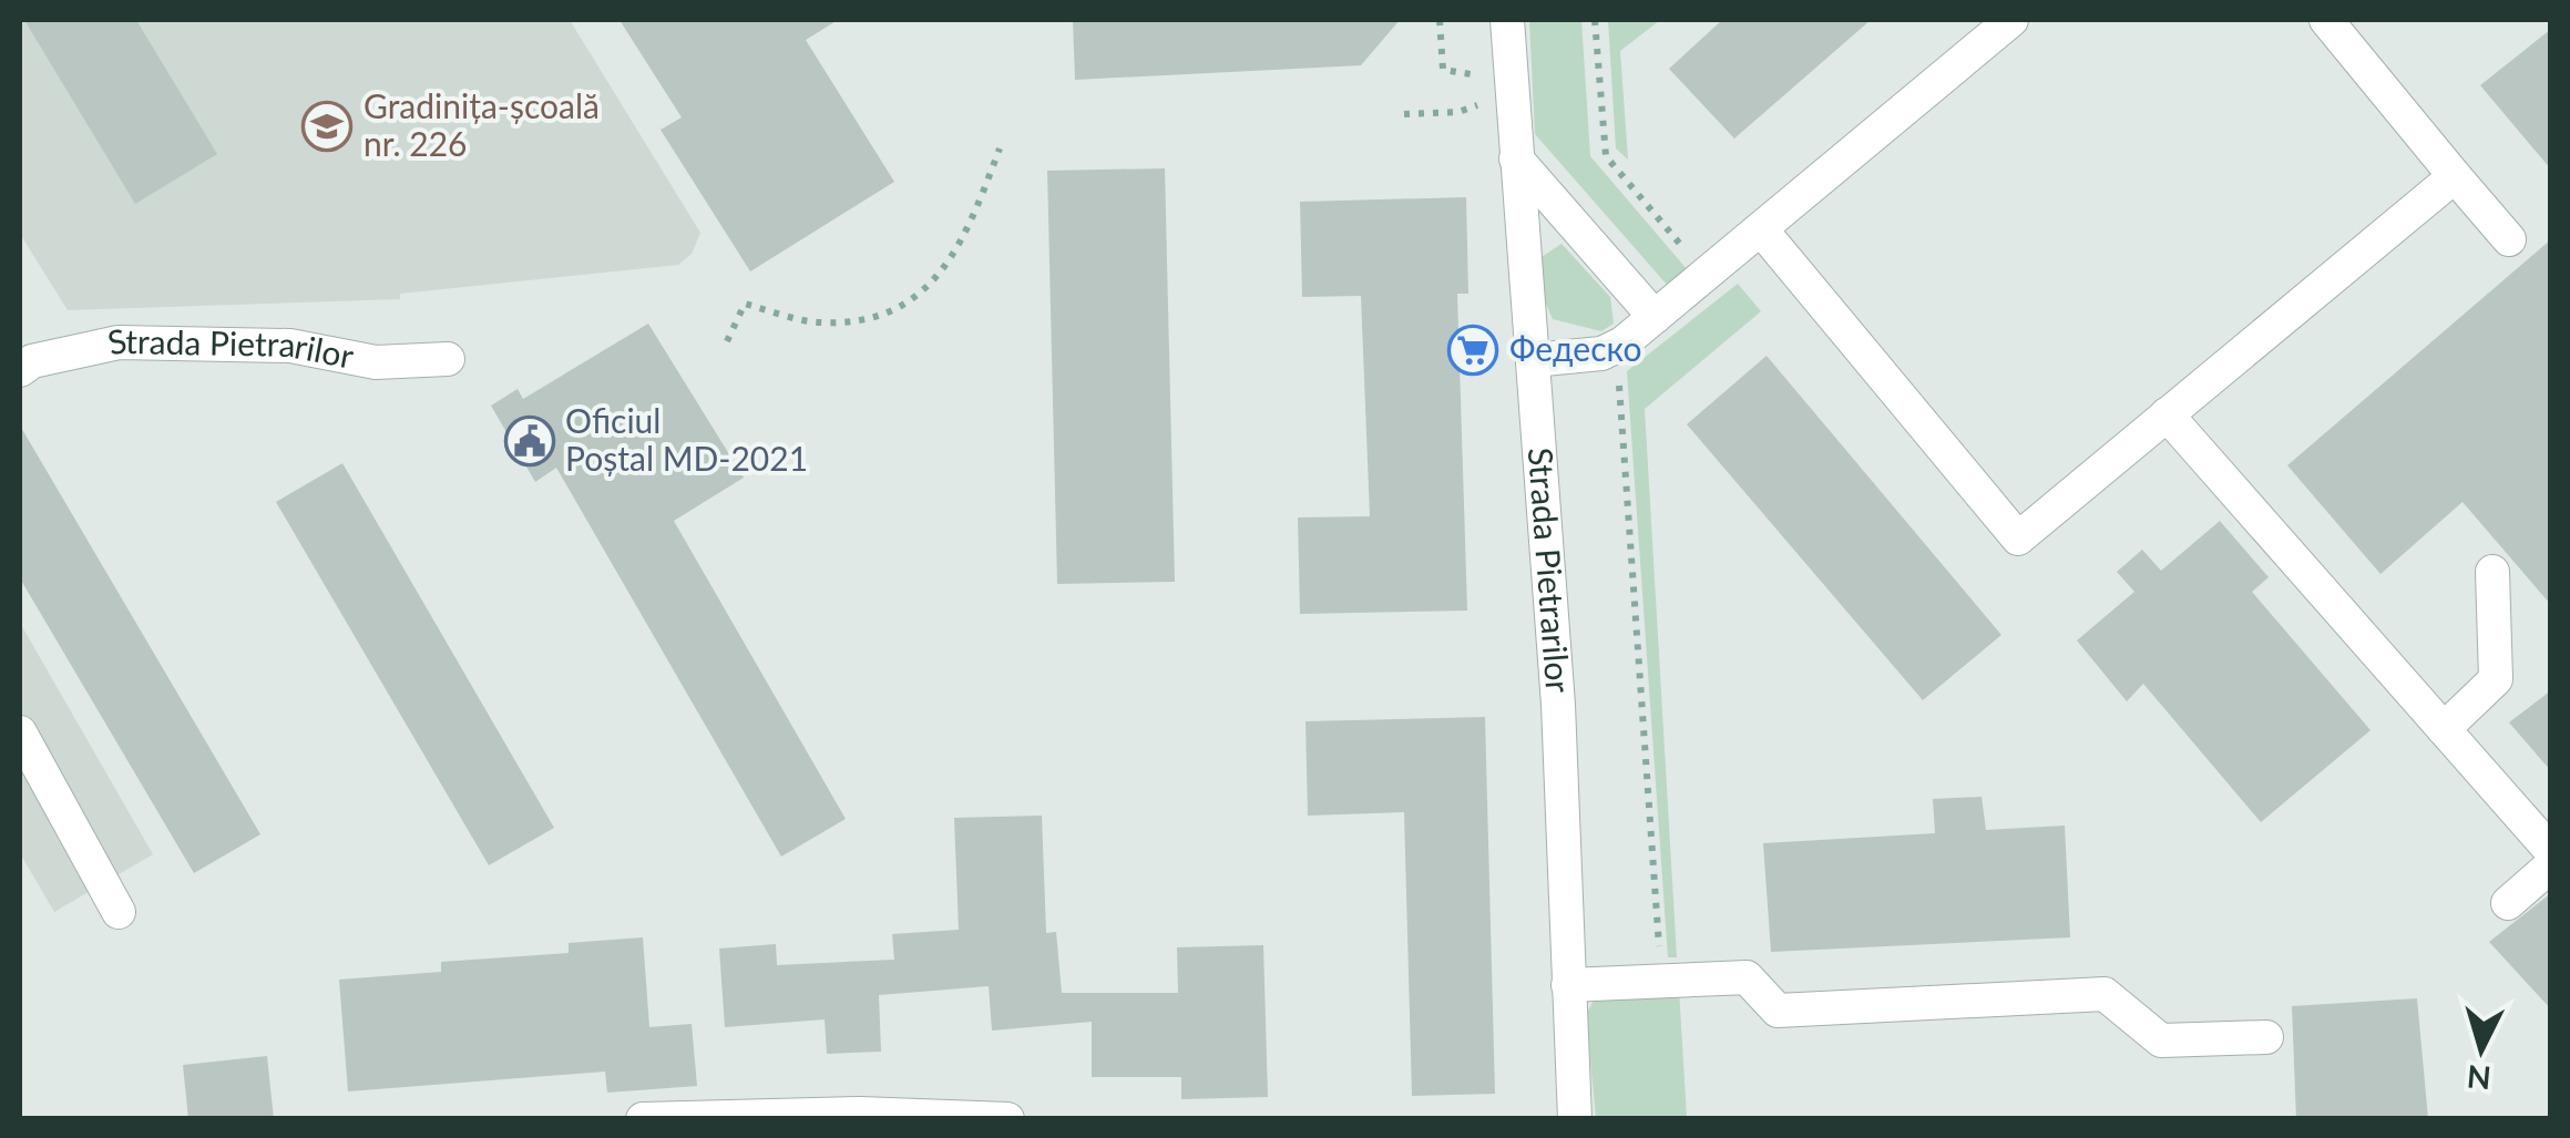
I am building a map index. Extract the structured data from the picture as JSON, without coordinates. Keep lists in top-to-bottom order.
{
  "streets": {
    "street": ["Strada Pietrarilor"]
  },
  "places": {
    "school or university": ["Gradinița-școală nr. 226"],
    "supermarket": ["Федеско"],
    "public building": ["Oficiul Poștal MD-2021"]
  },
  "north": "bottom"
}
